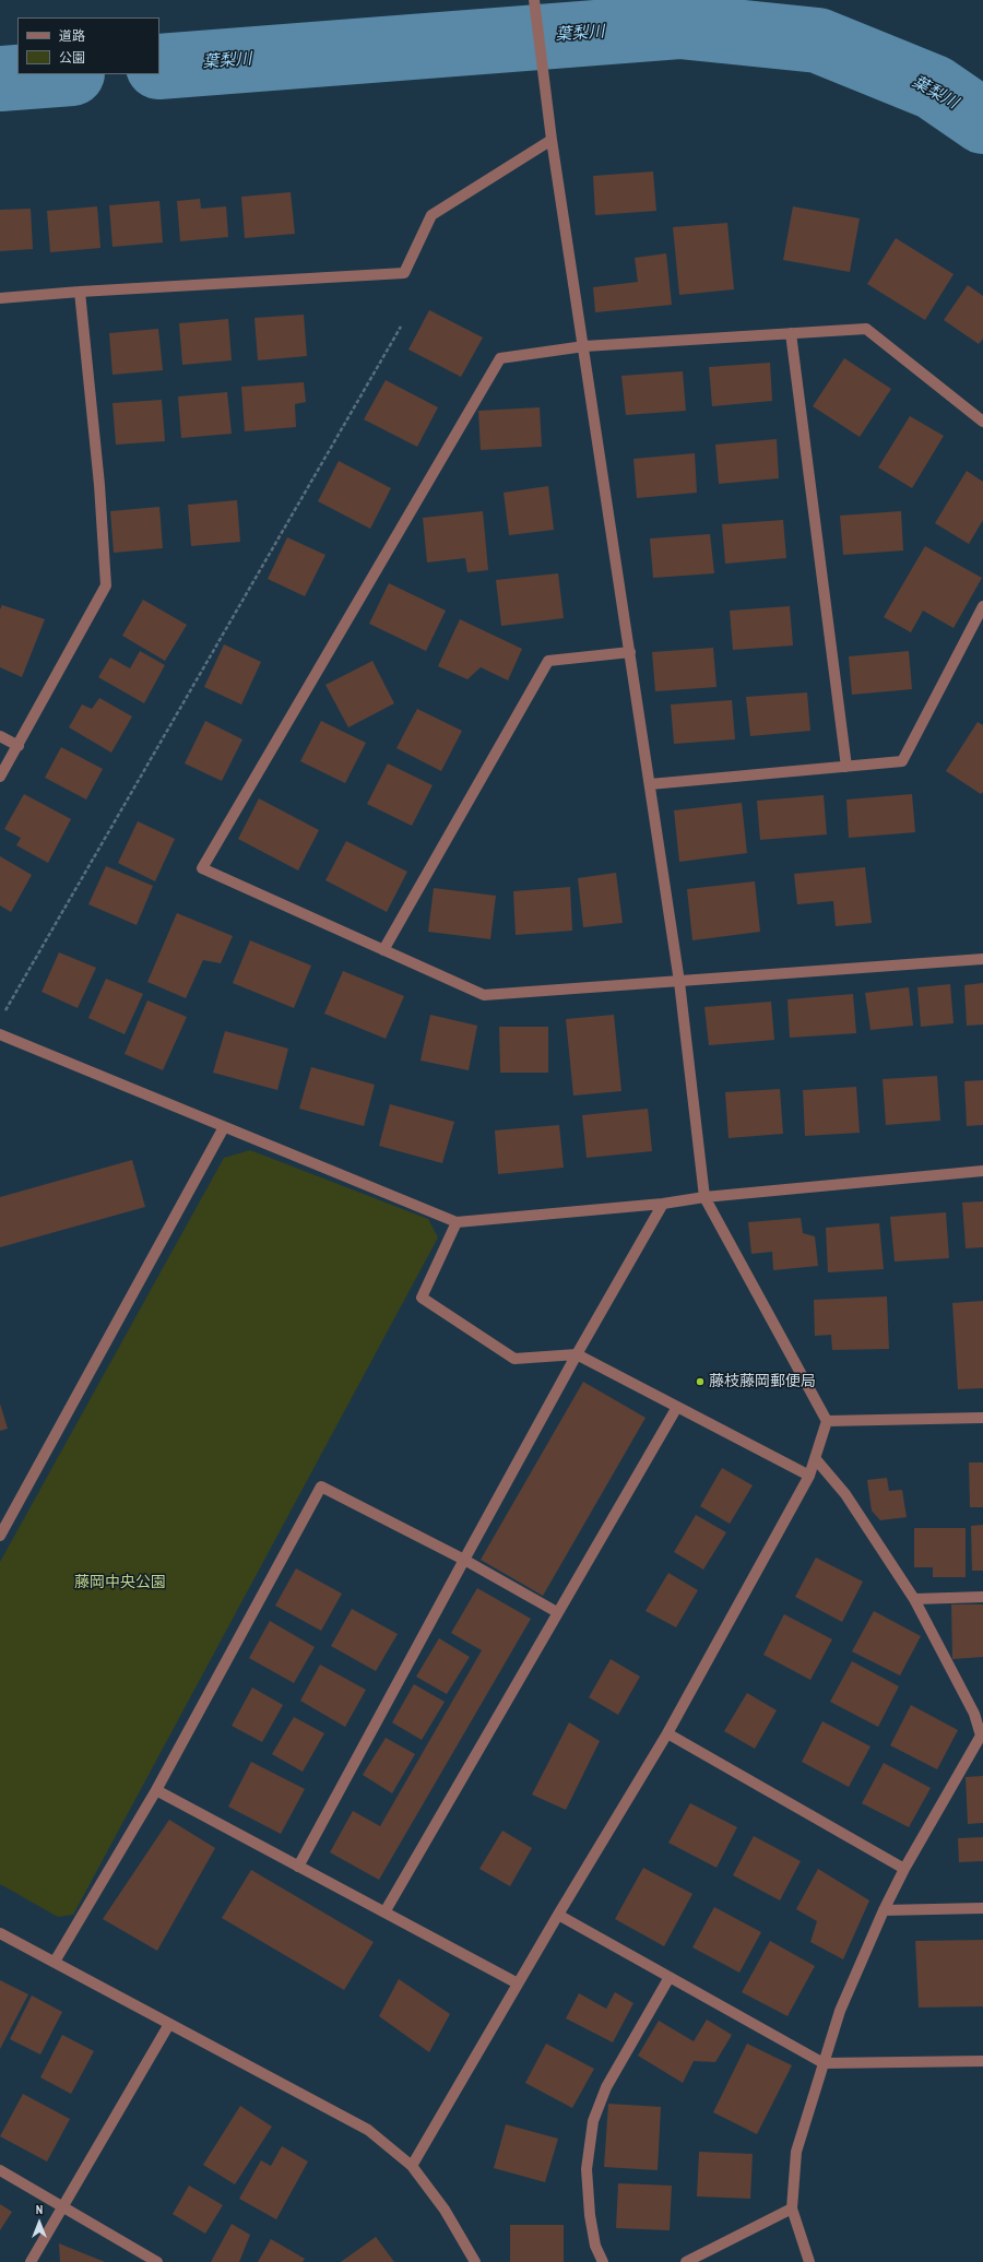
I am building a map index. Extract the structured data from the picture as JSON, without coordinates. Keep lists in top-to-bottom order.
{
  "water": ["葉梨川"],
  "parks": ["藤岡中央公園"],
  "places": ["藤枝藤岡郵便局"],
  "legend": ["道路", "公園"],
  "north": "top"
}
